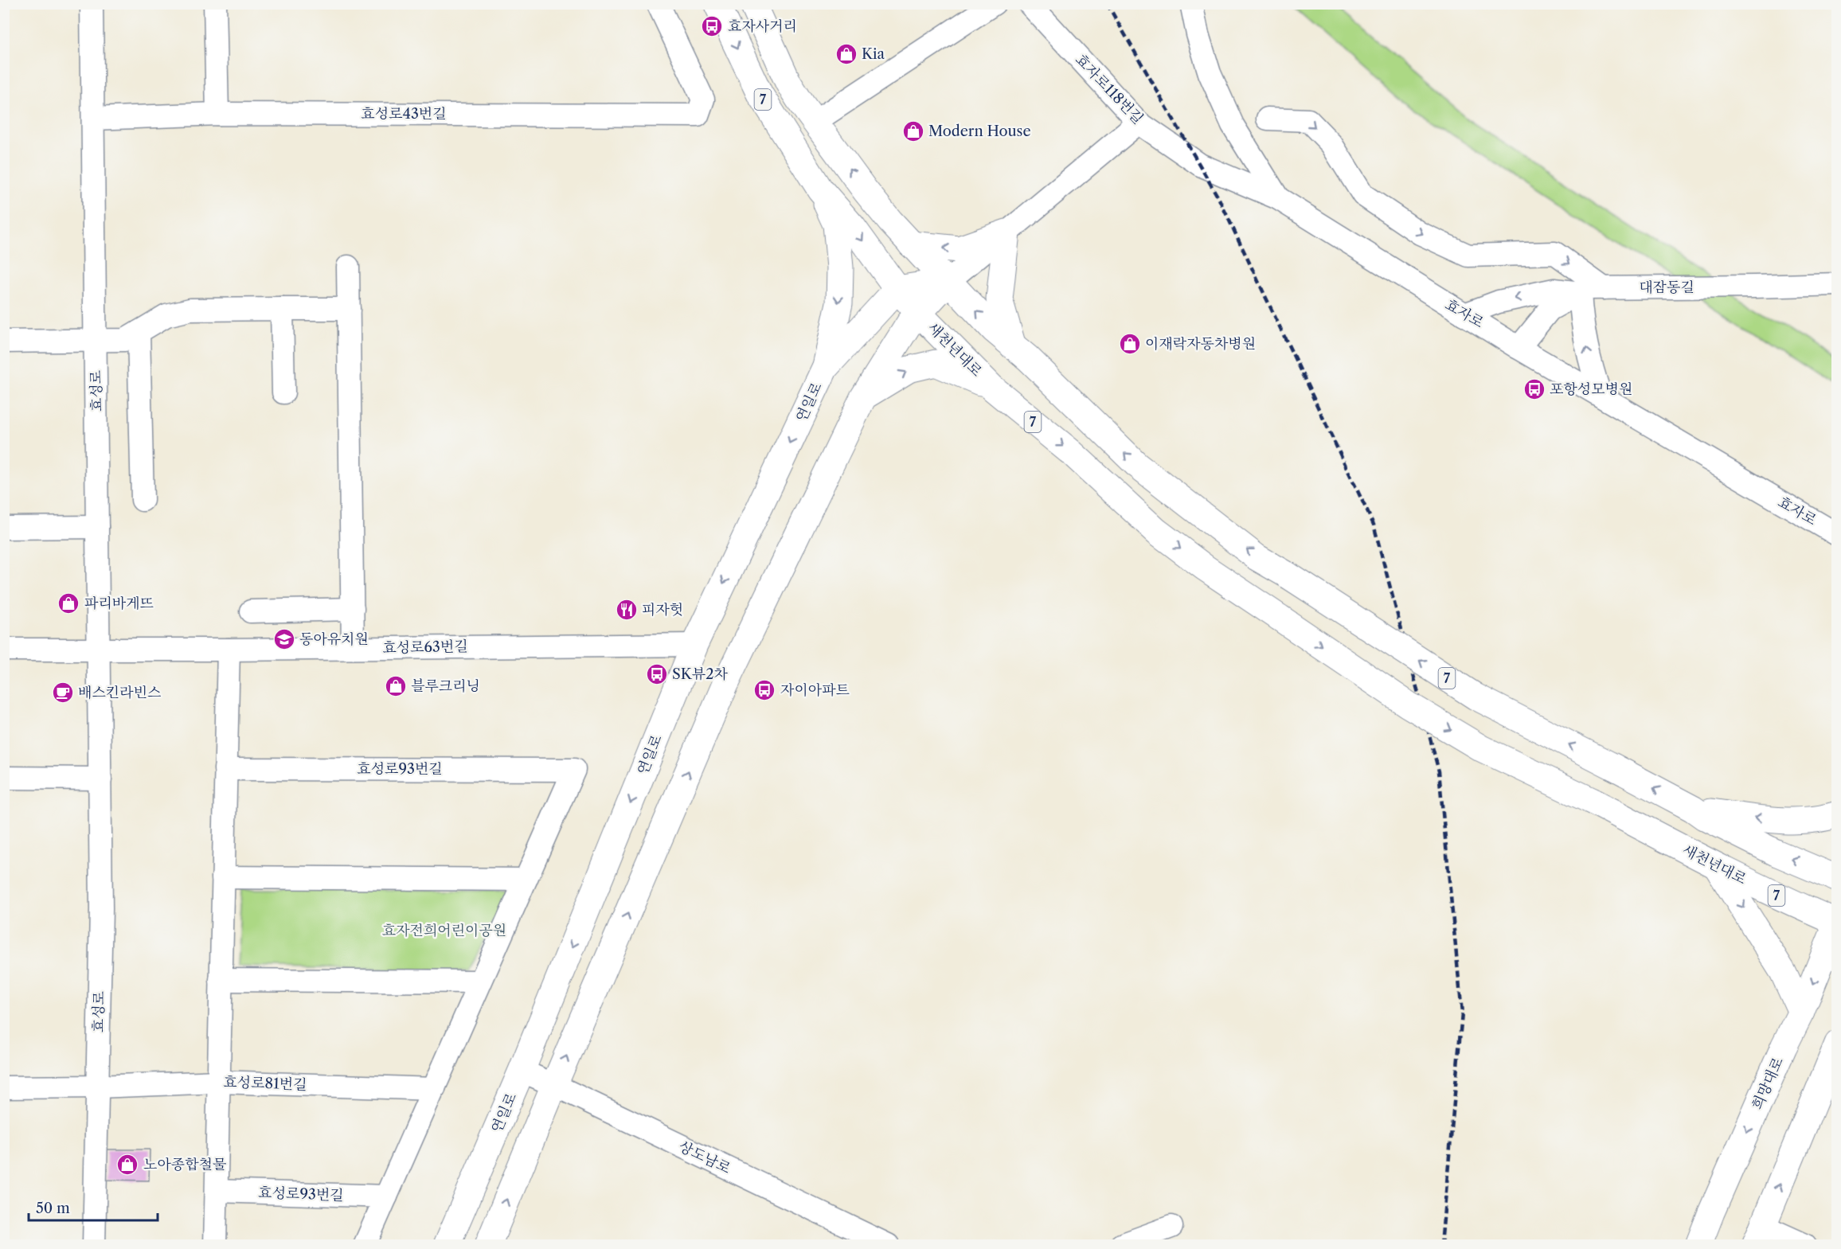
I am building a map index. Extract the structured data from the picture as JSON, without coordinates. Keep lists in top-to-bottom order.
{
  "streets": {
    "main road": [
      "7",
      "새천년대로",
      "연일로",
      "희망대로"
    ],
    "street": [
      "효자로118번길",
      "효성로43번길",
      "대잠동길",
      "효자로",
      "효성로",
      "효성로63번길",
      "효성로93번길",
      "효성로81번길",
      "상도남로"
    ]
  },
  "crossings": [
    ["효자로118번길", "효자로"],
    ["효성로43번길", "효성로"],
    ["대잠동길", "효자로"],
    ["새천년대로", "연일로"],
    ["새천년대로", "희망대로"],
    ["효성로", "효성로63번길"],
    ["효성로", "효성로81번길"],
    ["연일로", "효성로63번길"],
    ["연일로", "상도남로"]
  ],
  "parks": ["효자전희어린이공원"],
  "places": {
    "bus stop": [
      "효자사거리",
      "포항성모병원",
      "SK뷰2차",
      "자이아파트"
    ],
    "shop": [
      "Kia",
      "Modern House",
      "이재락자동차병원",
      "파리바게뜨",
      "블루크리닝",
      "노아종합철물"
    ],
    "restaurant": ["피자헛"],
    "school or university": ["동아유치원"],
    "cafe": ["배스킨라빈스"]
  },
  "scale_bar": "50 m"
}
